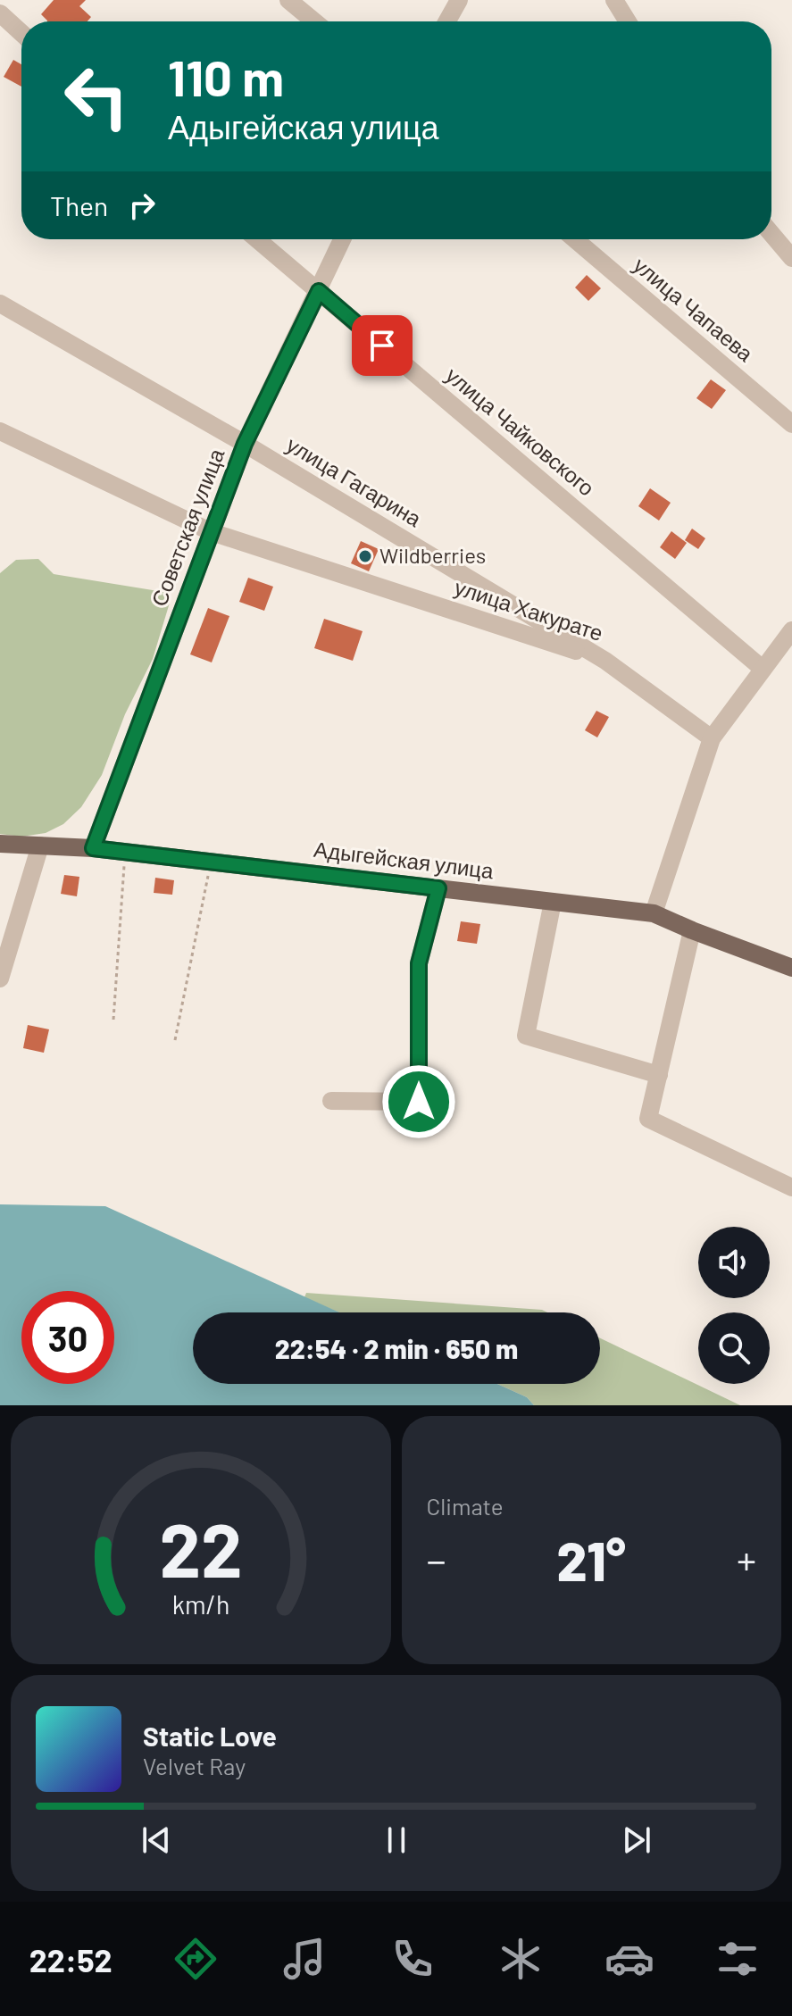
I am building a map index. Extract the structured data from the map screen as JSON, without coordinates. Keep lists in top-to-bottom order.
{
  "streets": {
    "main road": ["Адыгейская улица"],
    "street": [
      "улица Чапаева",
      "улица Чайковского",
      "улица Гагарина",
      "Советская улица",
      "улица Хакурате"
    ]
  },
  "crossings": [
    ["улица Чайковского", "Советская улица"],
    ["улица Гагарина", "Советская улица"],
    ["улица Гагарина", "улица Хакурате"],
    ["Советская улица", "улица Хакурате"],
    ["Советская улица", "Адыгейская улица"]
  ],
  "places": ["Wildberries"],
  "page": {
    "turn": ["110 m", "Адыгейская улица"],
    "then": "Then",
    "limit": "30",
    "trip": "22:54 · 2 min · 650 m",
    "tile": "Climate",
    "heat": ["−", "21°", "+"],
    "song": ["Static Love", "Velvet Ray"],
    "tabs": "22:52",
    "gauge": ["22", "km/h"]
  }
}
